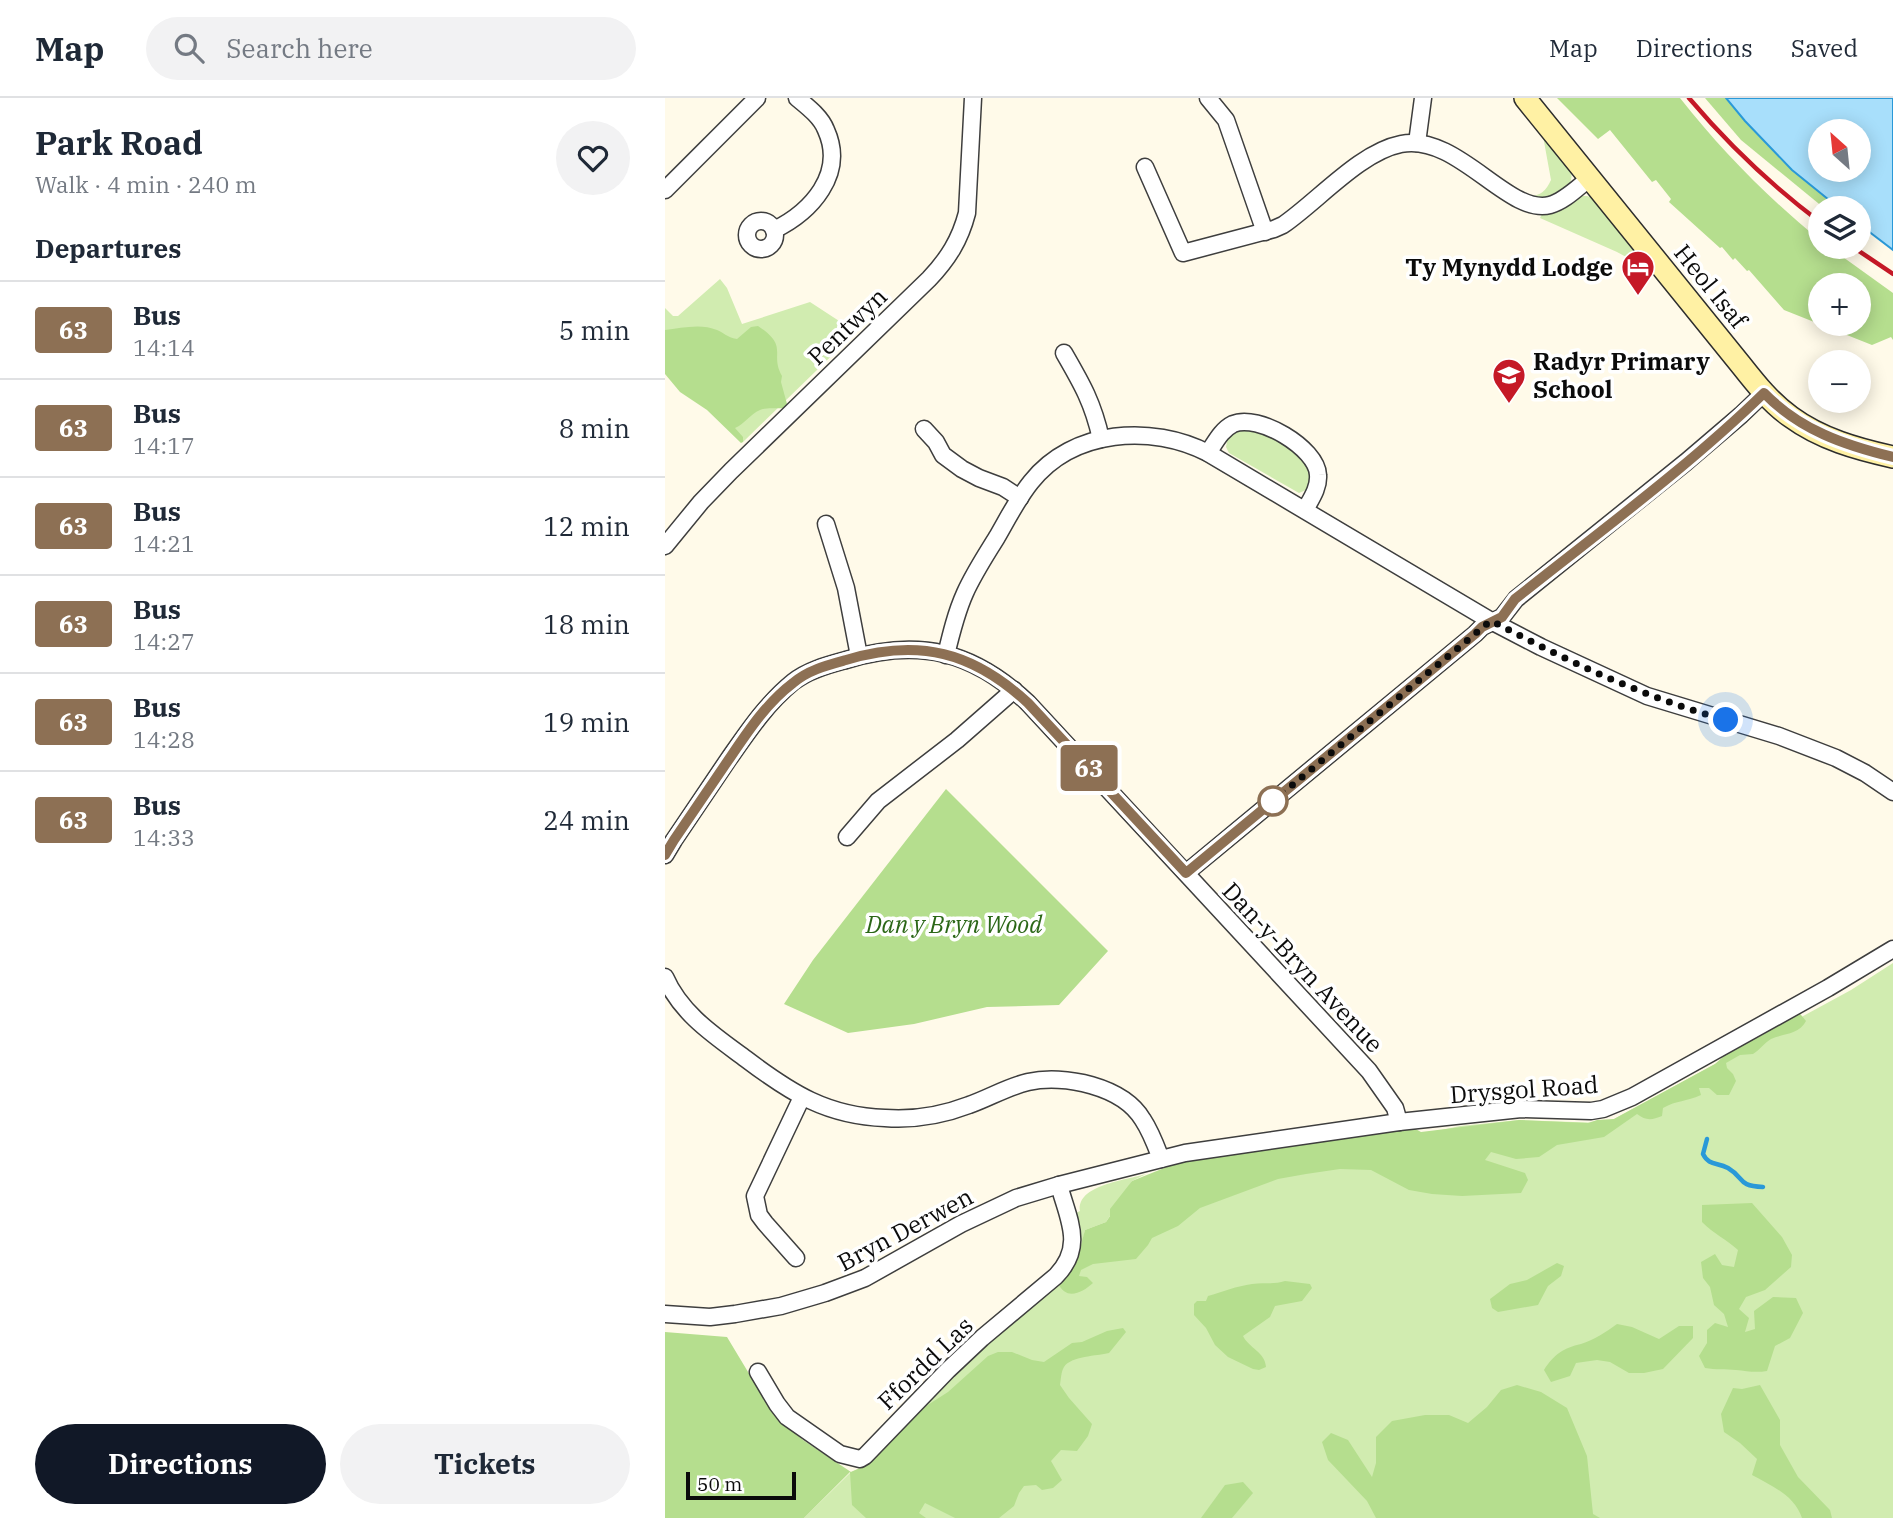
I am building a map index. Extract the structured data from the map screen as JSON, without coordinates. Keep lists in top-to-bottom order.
{
  "streets": {
    "main road": ["Heol Isaf"],
    "street": [
      "Pentwyn",
      "Dan-y-Bryn Avenue",
      "Drysgol Road",
      "Bryn Derwen",
      "Ffordd Las"
    ]
  },
  "crossings": [
    ["Dan-y-Bryn Avenue", "Drysgol Road"],
    ["Drysgol Road", "Bryn Derwen"],
    ["Bryn Derwen", "Ffordd Las"]
  ],
  "parks": ["Dan y Bryn Wood"],
  "places": {
    "hotel": ["Ty Mynydd Lodge"],
    "school or university": ["Radyr Primary School"]
  },
  "lines": ["bus line 63"],
  "scale_bar": "50 m",
  "north": "top left",
  "page": {
    "header": "Map",
    "search": "Search here",
    "nav": ["Map", "Directions", "Saved"],
    "heading": [
      ["Park Road", "Walk · 4 min · 240 m"],
      "Departures"
    ],
    "on_map": "63",
    "map_buttons": ["+", "−"],
    "list": [
      {
        "mark": "63",
        "name": "Bus",
        "note": "14:14",
        "value": "5 min"
      },
      {
        "mark": "63",
        "name": "Bus",
        "note": "14:17",
        "value": "8 min"
      },
      {
        "mark": "63",
        "name": "Bus",
        "note": "14:21",
        "value": "12 min"
      },
      {
        "mark": "63",
        "name": "Bus",
        "note": "14:27",
        "value": "18 min"
      },
      {
        "mark": "63",
        "name": "Bus",
        "note": "14:28",
        "value": "19 min"
      },
      {
        "mark": "63",
        "name": "Bus",
        "note": "14:33",
        "value": "24 min"
      }
    ],
    "buttons": ["Directions", "Tickets"],
    "scale": "50 m"
  }
}
